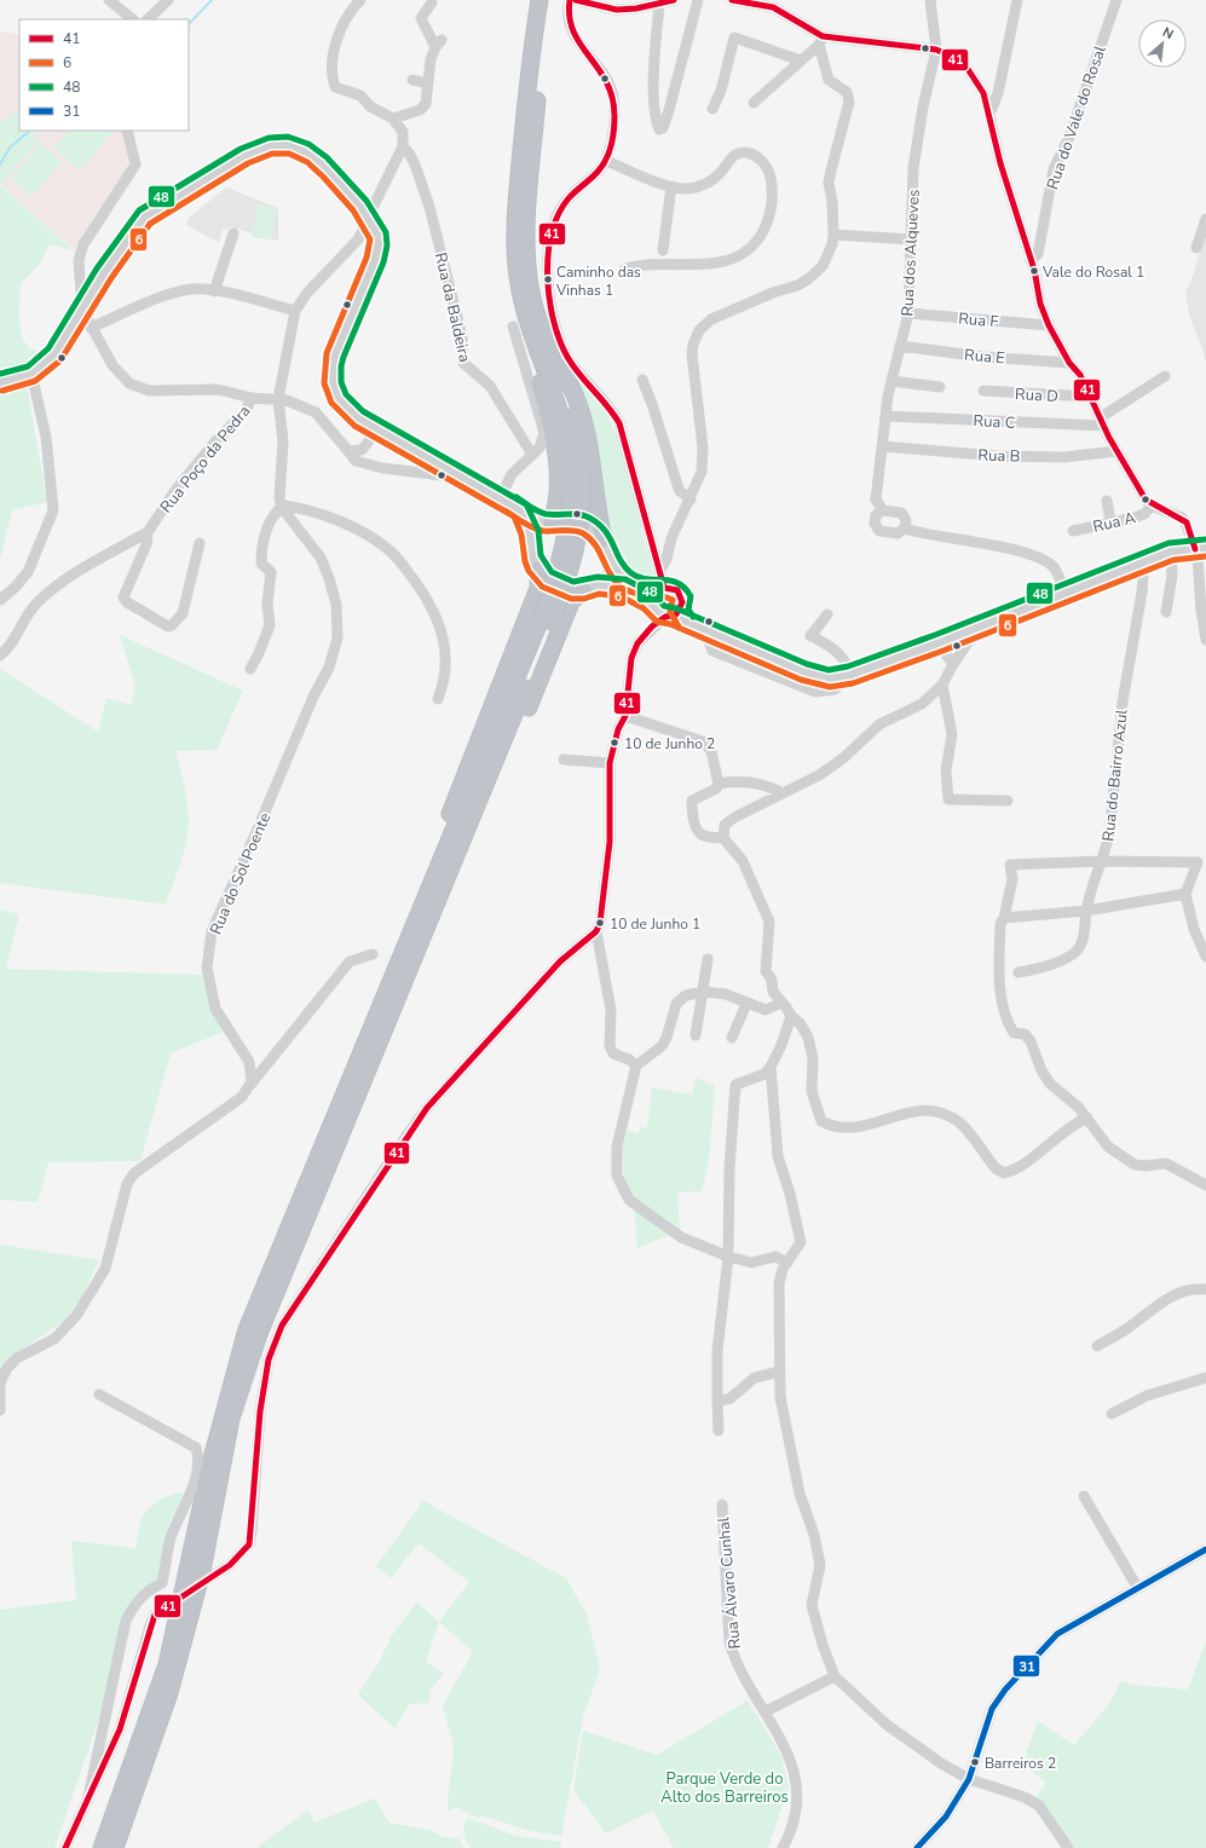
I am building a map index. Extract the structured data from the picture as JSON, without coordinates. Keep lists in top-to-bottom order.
{
  "streets": {
    "street": [
      "Rua do Vale do Rosal",
      "Rua dos Alqueves",
      "Rua da Baldeira",
      "Rua F",
      "Rua E",
      "Rua D",
      "Rua C",
      "Rua B",
      "Rua Poço da Pedra",
      "Rua A",
      "Rua do Bairro Azul",
      "Rua do Sol Poente",
      "Rua Álvaro Cunhal"
    ]
  },
  "crossings": [
    ["Rua dos Alqueves", "Rua F"],
    ["Rua dos Alqueves", "Rua E"],
    ["Rua dos Alqueves", "Rua C"],
    ["Rua dos Alqueves", "Rua B"]
  ],
  "parks": ["Parque Verde do Alto dos Barreiros"],
  "places": [
    "Vale do Rosal 1",
    "Caminho das Vinhas 1",
    "10 de Junho 2",
    "10 de Junho 1",
    "Barreiros 2"
  ],
  "lines": [
    "transit line 41",
    "transit line 48",
    "transit line 6",
    "transit line 31"
  ],
  "legend": [
    "41",
    "6",
    "48",
    "31"
  ],
  "north": "top right"
}
